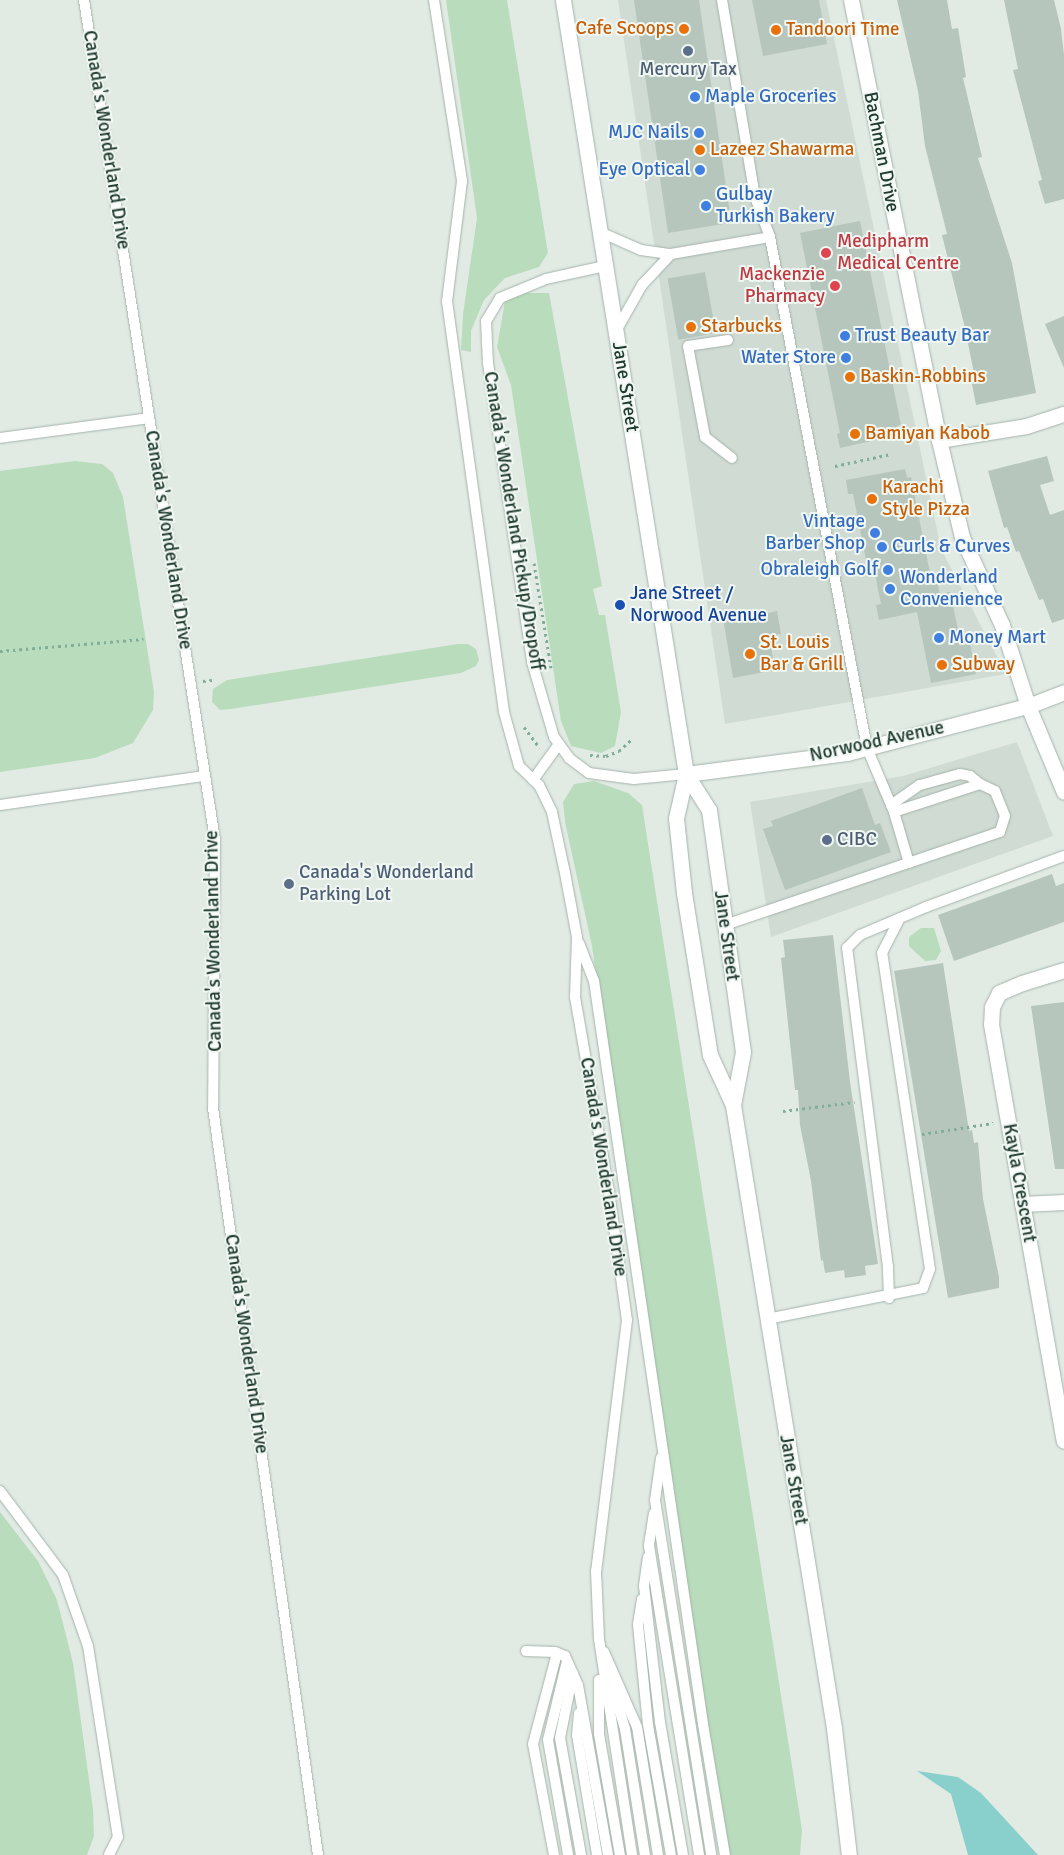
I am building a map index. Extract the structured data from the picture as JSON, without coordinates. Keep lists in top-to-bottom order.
{
  "streets": {
    "main road": [
      "Bachman Drive",
      "Jane Street",
      "Norwood Avenue",
      "Kayla Crescent"
    ],
    "lane": ["Canada's Wonderland Drive", "Canada's Wonderland Pickup/Dropoff"]
  },
  "crossings": [
    ["Bachman Drive", "Norwood Avenue"],
    ["Jane Street", "Canada's Wonderland Pickup/Dropoff"],
    ["Jane Street", "Norwood Avenue"],
    ["Canada's Wonderland Pickup/Dropoff", "Norwood Avenue"]
  ],
  "places": [
    "Cafe Scoops",
    "Tandoori Time",
    "Mercury Tax",
    "Maple Groceries",
    "MJC Nails",
    "Lazeez Shawarma",
    "Eye Optical",
    "Gulbay Turkish Bakery",
    "Medipharm Medical Centre",
    "Mackenzie Pharmacy",
    "Starbucks",
    "Trust Beauty Bar",
    "Water Store",
    "Baskin-Robbins",
    "Bamiyan Kabob",
    "Karachi Style Pizza",
    "Vintage Barber Shop",
    "Curls & Curves",
    "Obraleigh Golf",
    "Wonderland Convenience",
    "Jane Street / Norwood Avenue",
    "Money Mart",
    "St. Louis Bar & Grill",
    "Subway",
    "CIBC",
    "Canada's Wonderland Parking Lot"
  ]
}
